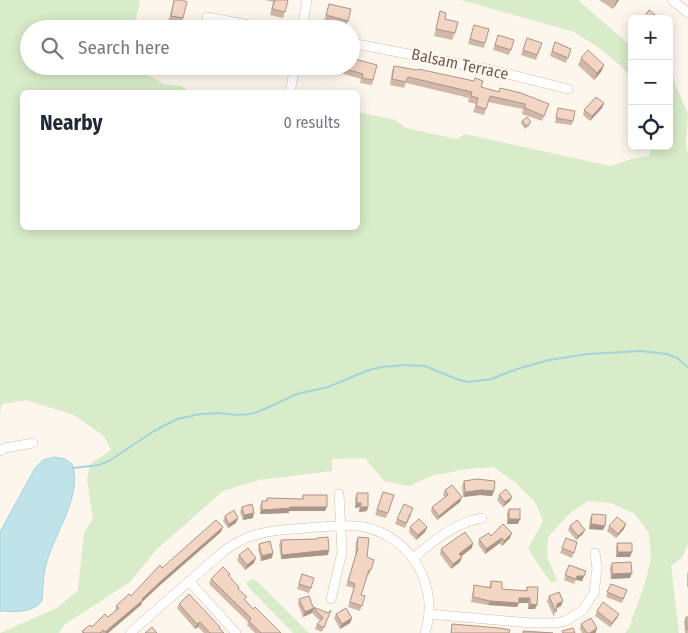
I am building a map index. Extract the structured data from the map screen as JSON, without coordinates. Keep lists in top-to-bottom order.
{
  "streets": {
    "street": ["Balsam Terrace"]
  },
  "page": {
    "map_buttons": ["+", "−"],
    "search": "Search here",
    "heading": ["Nearby", "0 results"]
  }
}
